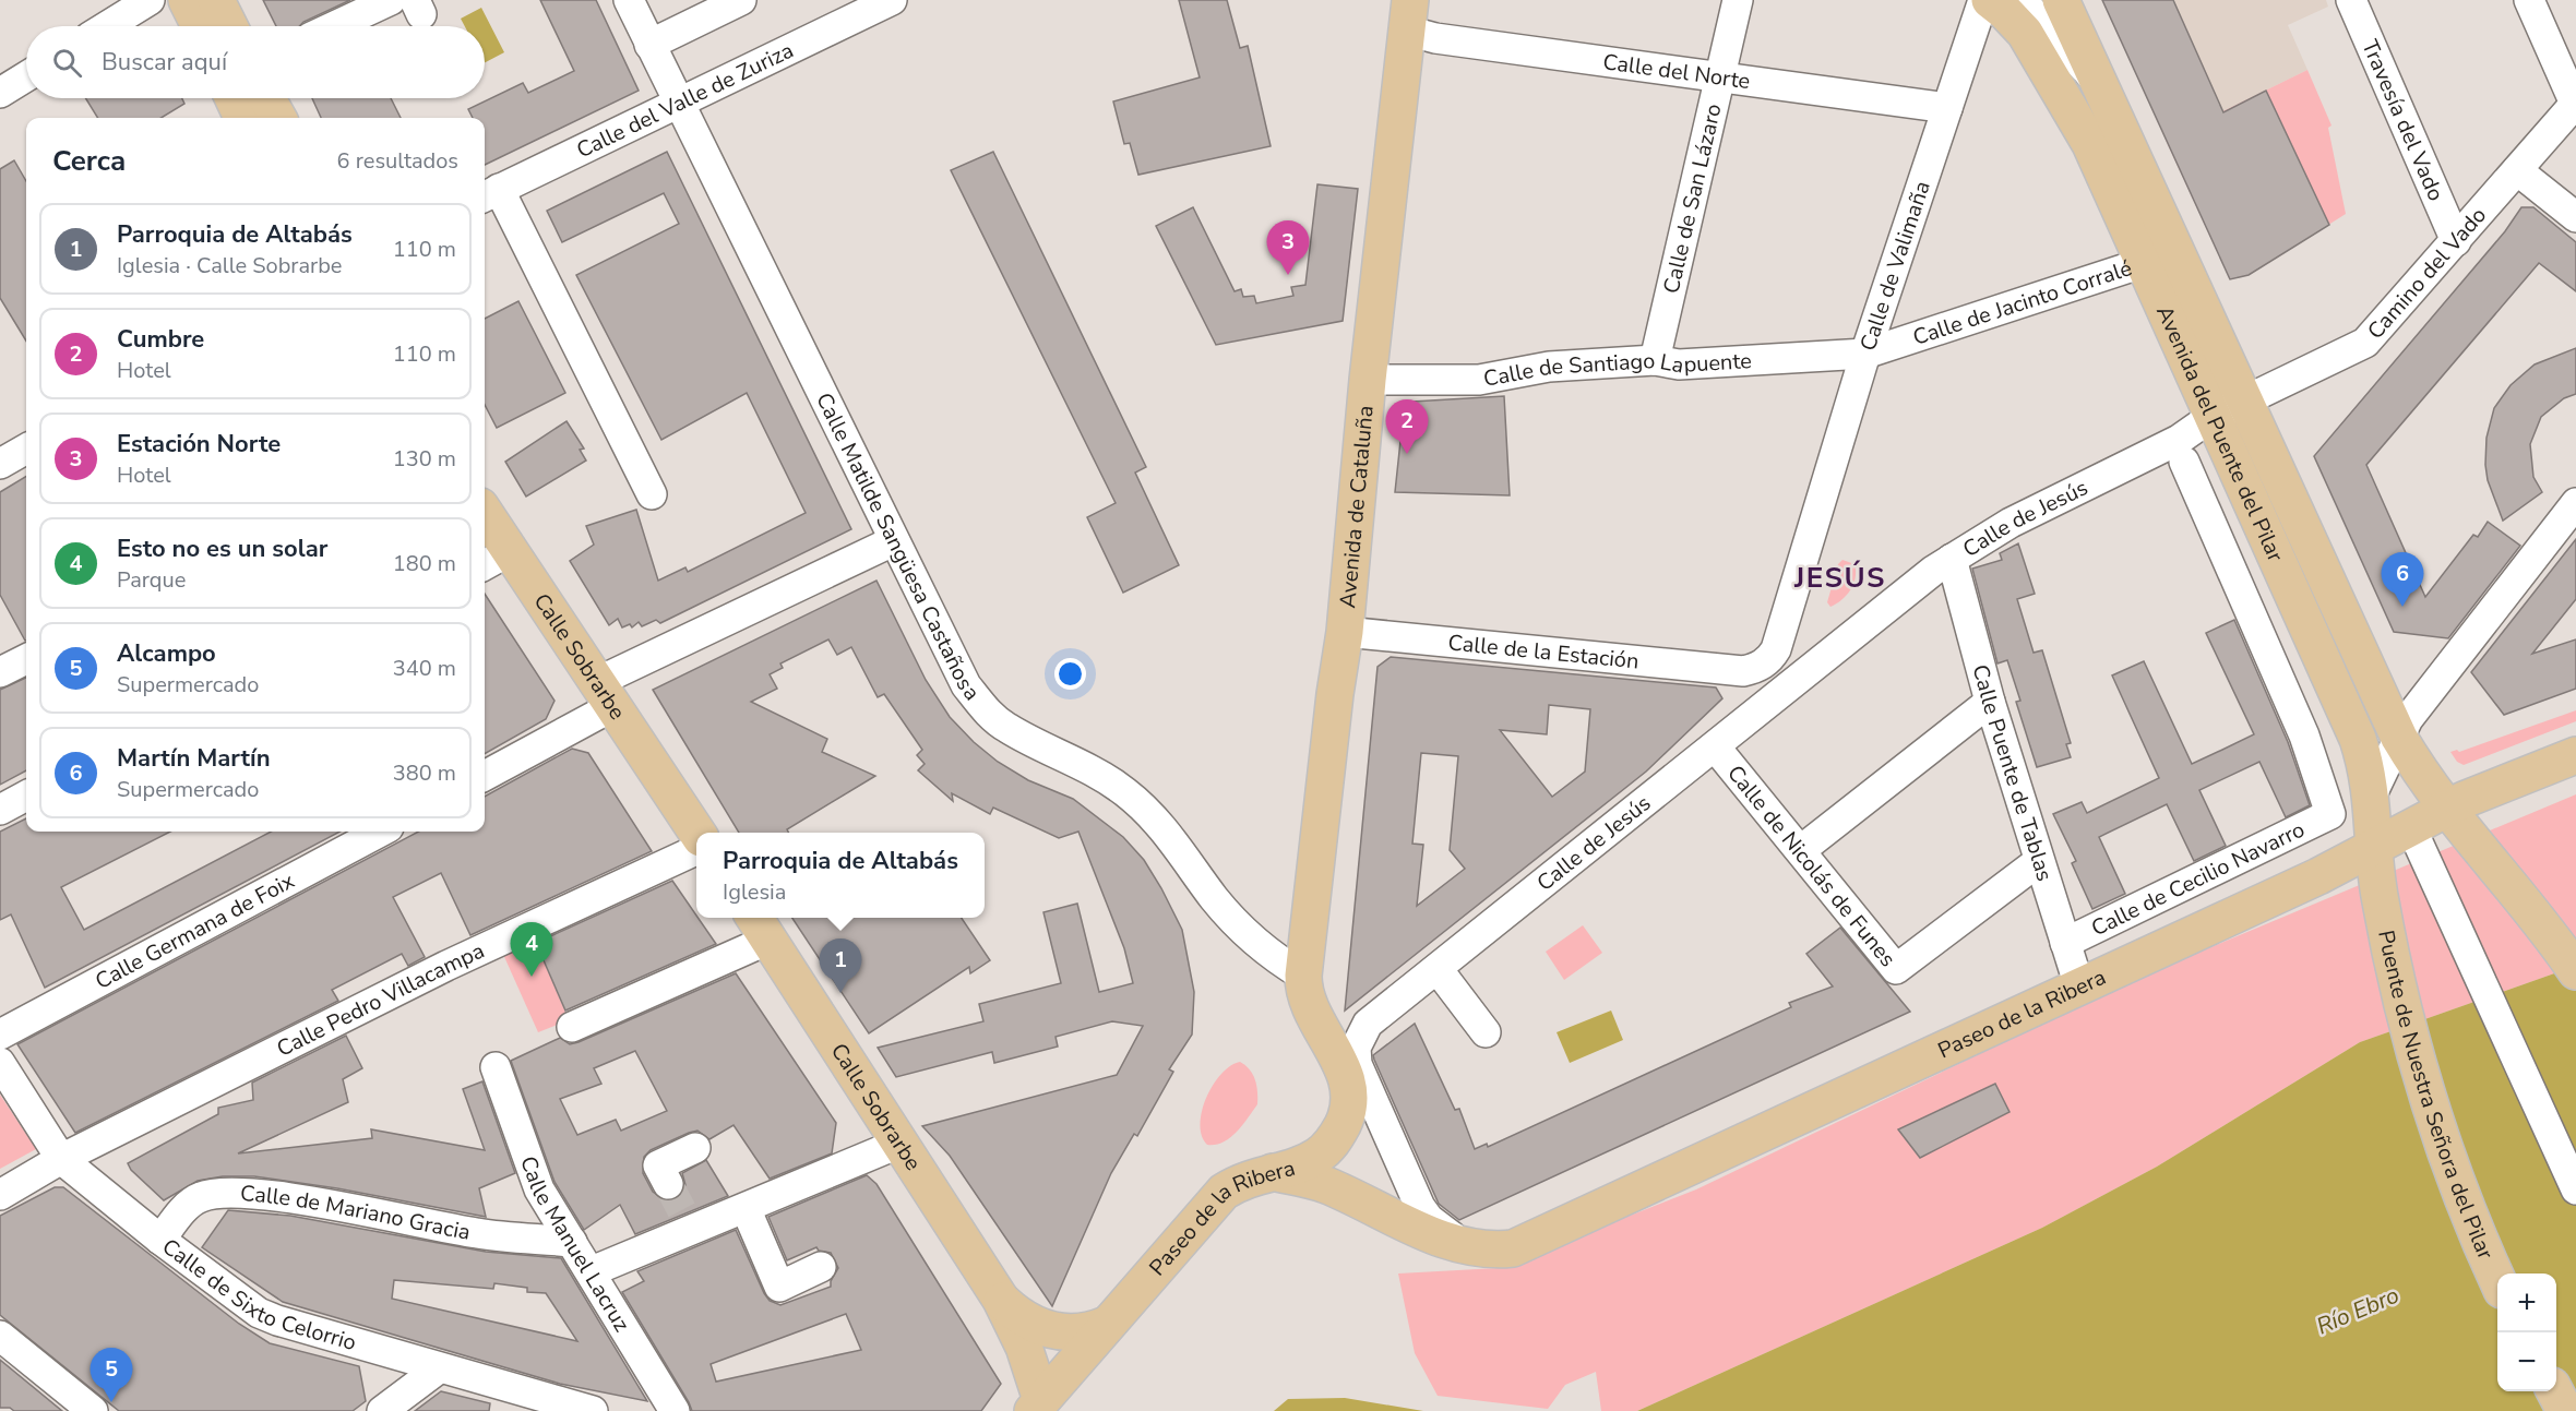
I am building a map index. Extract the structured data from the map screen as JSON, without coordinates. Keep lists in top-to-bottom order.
{
  "streets": {
    "main road": [
      "Avenida del Puente del Pilar",
      "Avenida de Cataluña",
      "Calle Sobrarbe",
      "Paseo de la Ribera",
      "Puente de Nuestra Señora del Pilar"
    ],
    "street": [
      "Calle del Norte",
      "Calle del Valle de Zuriza",
      "Travesía del Vado",
      "Calle de San Lázaro",
      "Calle de Valimaña",
      "Camino del Vado",
      "Calle de Jacinto Corralé",
      "Calle de Santiago Lapuente",
      "Calle de Jesús",
      "Calle Matilde Sangüesa Castañosa",
      "Calle de la Estación",
      "Calle Puente de Tablas",
      "Calle de Nicolás de Funes",
      "Calle de Cecilio Navarro",
      "Calle Germana de Foix",
      "Calle Pedro Villacampa",
      "Calle de Mariano Gracia",
      "Calle Manuel Lacruz",
      "Calle de Sixto Celorrio"
    ]
  },
  "crossings": [
    ["Calle del Norte", "Calle de San Lázaro"],
    ["Calle del Norte", "Calle de Valimaña"],
    ["Calle del Norte", "Avenida de Cataluña"],
    ["Calle del Valle de Zuriza", "Calle Matilde Sangüesa Castañosa"],
    ["Travesía del Vado", "Camino del Vado"],
    ["Calle de San Lázaro", "Calle de Santiago Lapuente"],
    ["Calle de Valimaña", "Calle de Jacinto Corralé"],
    ["Calle de Valimaña", "Calle de Santiago Lapuente"],
    ["Camino del Vado", "Avenida del Puente del Pilar"],
    ["Camino del Vado", "Calle de Jesús"],
    ["Calle de Jacinto Corralé", "Calle de Santiago Lapuente"],
    ["Calle de Jacinto Corralé", "Avenida del Puente del Pilar"],
    ["Calle de Santiago Lapuente", "Avenida de Cataluña"],
    ["Avenida del Puente del Pilar", "Calle de Jesús"],
    ["Avenida del Puente del Pilar", "Calle de Cecilio Navarro"],
    ["Avenida del Puente del Pilar", "Paseo de la Ribera"],
    ["Avenida del Puente del Pilar", "Puente de Nuestra Señora del Pilar"],
    ["Avenida de Cataluña", "Calle Matilde Sangüesa Castañosa"],
    ["Avenida de Cataluña", "Calle de la Estación"],
    ["Avenida de Cataluña", "Paseo de la Ribera"],
    ["Calle de Jesús", "Calle Puente de Tablas"],
    ["Calle de Jesús", "Calle de Nicolás de Funes"],
    ["Calle de Jesús", "Paseo de la Ribera"],
    ["Calle Sobrarbe", "Paseo de la Ribera"],
    ["Calle Puente de Tablas", "Calle de Nicolás de Funes"],
    ["Calle Puente de Tablas", "Calle de Cecilio Navarro"],
    ["Calle Puente de Tablas", "Paseo de la Ribera"],
    ["Calle Pedro Villacampa", "Calle de Sixto Celorrio"],
    ["Calle de Mariano Gracia", "Calle Manuel Lacruz"],
    ["Calle de Mariano Gracia", "Calle de Sixto Celorrio"]
  ],
  "districts": ["JESÚS"],
  "water": ["Río Ebro"],
  "page": {
    "search": "Buscar aquí",
    "heading": ["Cerca", "6 resultados"],
    "list": [
      {
        "mark": "1",
        "name": "Parroquia de Altabás",
        "note": "Iglesia · Calle Sobrarbe",
        "value": "110 m"
      },
      {
        "mark": "2",
        "name": "Cumbre",
        "note": "Hotel",
        "value": "110 m"
      },
      {
        "mark": "3",
        "name": "Estación Norte",
        "note": "Hotel",
        "value": "130 m"
      },
      {
        "mark": "4",
        "name": "Esto no es un solar",
        "note": "Parque",
        "value": "180 m"
      },
      {
        "mark": "5",
        "name": "Alcampo",
        "note": "Supermercado",
        "value": "340 m"
      },
      {
        "mark": "6",
        "name": "Martín Martín",
        "note": "Supermercado",
        "value": "380 m"
      }
    ],
    "pins": [
      "3",
      "2",
      "6",
      "4",
      "1",
      "5"
    ],
    "popup": ["Parroquia de Altabás", "Iglesia"],
    "map_buttons": ["+", "−"]
  }
}
